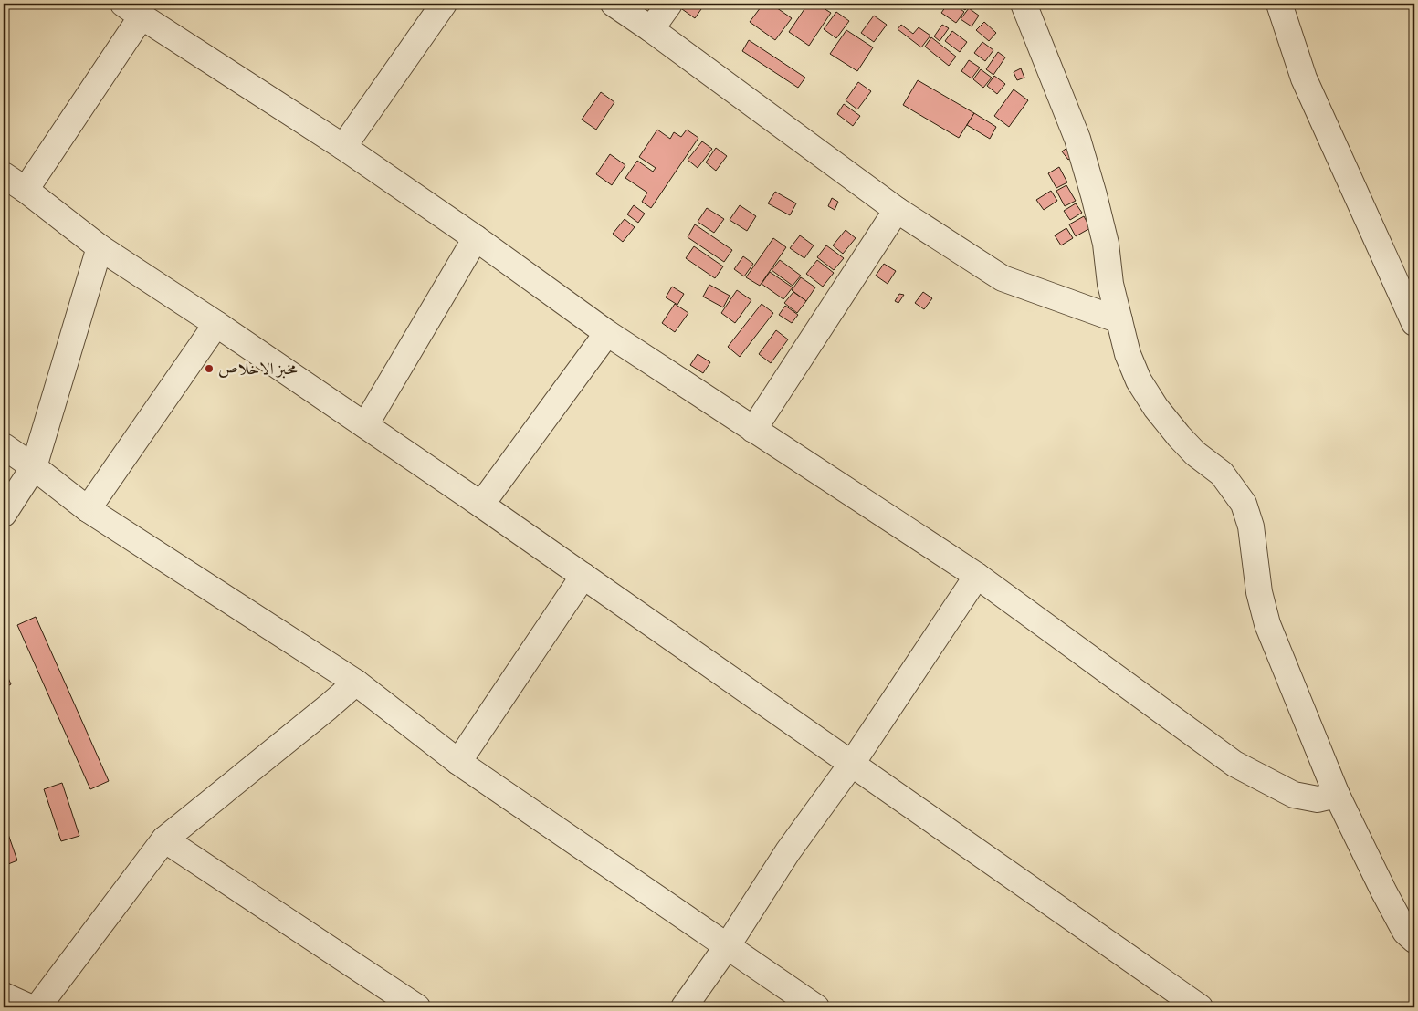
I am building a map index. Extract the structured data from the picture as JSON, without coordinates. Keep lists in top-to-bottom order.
{
  "places": ["مخبز الاخلاص"]
}
